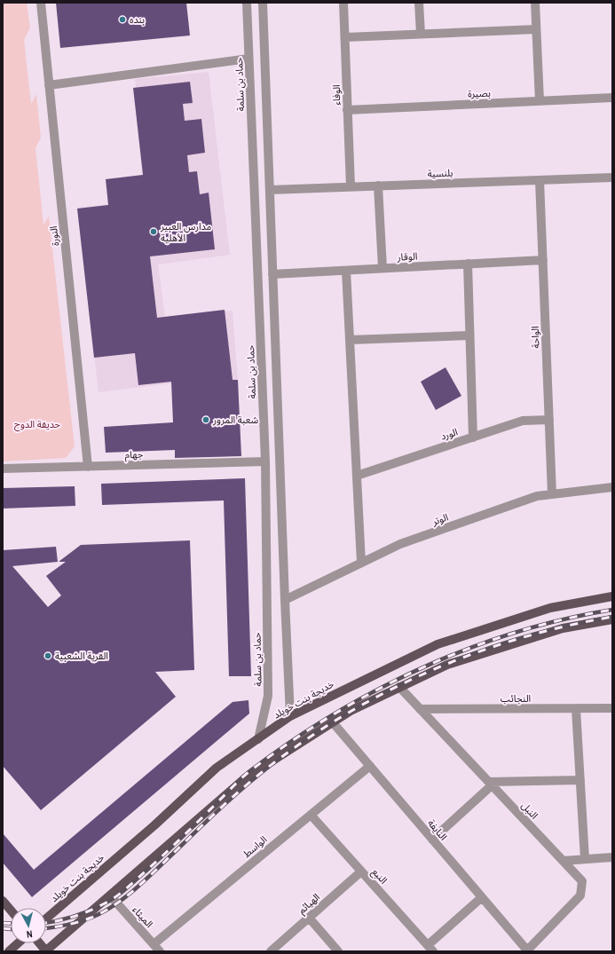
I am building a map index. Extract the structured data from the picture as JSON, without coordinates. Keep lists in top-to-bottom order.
{
  "streets": {
    "main road": ["خديجة بنت خويلد"],
    "street": [
      "حماد بن سلمة",
      "بصيرة",
      "الوفاء",
      "بلنسية",
      "النورة",
      "الوقار",
      "الواحة",
      "الورد",
      "جهام",
      "الوتر",
      "النجائب",
      "النبل",
      "النايفة",
      "الواسط",
      "النبع",
      "الهياثم",
      "الميثاء"
    ]
  },
  "crossings": [
    ["حماد بن سلمة", "جهام"],
    ["حماد بن سلمة", "خديجة بنت خويلد"],
    ["بصيرة", "الوفاء"],
    ["الوفاء", "بلنسية"],
    ["بلنسية", "الواحة"],
    ["النورة", "جهام"],
    ["الوقار", "الواحة"],
    ["الواحة", "الورد"],
    ["الواحة", "الوتر"],
    ["النجائب", "النبل"],
    ["النبل", "النايفة"],
    ["النايفة", "الواسط"],
    ["الواسط", "النبع"],
    ["الواسط", "الميثاء"],
    ["النبع", "الهياثم"]
  ],
  "parks": ["حديقة الدوح"],
  "places": [
    "بنده",
    "مدارس العبير الأهلية",
    "شعبة المرور",
    "القرية الشعبية"
  ],
  "north": "bottom"
}
